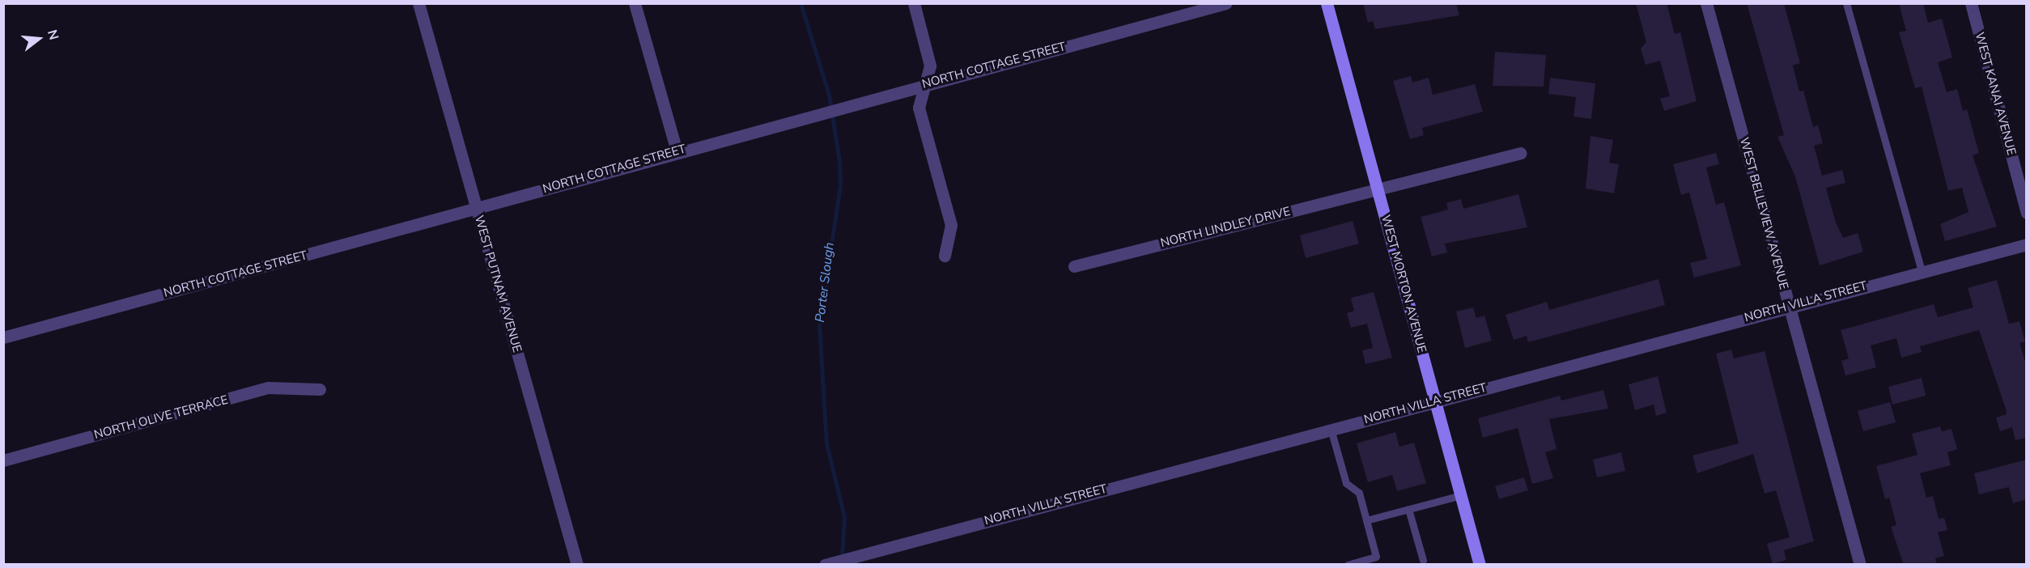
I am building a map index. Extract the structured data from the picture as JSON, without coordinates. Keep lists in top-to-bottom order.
{
  "streets": {
    "main road": ["WEST MORTON AVENUE"],
    "street": [
      "NORTH COTTAGE STREET",
      "WEST KANAI AVENUE",
      "WEST BELLEVIEW AVENUE",
      "NORTH LINDLEY DRIVE",
      "WEST PUTNAM AVENUE",
      "NORTH VILLA STREET",
      "NORTH OLIVE TERRACE"
    ]
  },
  "crossings": [
    ["NORTH COTTAGE STREET", "WEST PUTNAM AVENUE"],
    ["WEST BELLEVIEW AVENUE", "NORTH VILLA STREET"],
    ["NORTH LINDLEY DRIVE", "WEST MORTON AVENUE"],
    ["WEST MORTON AVENUE", "NORTH VILLA STREET"]
  ],
  "water": ["Porter Slough"],
  "north": "right"
}
